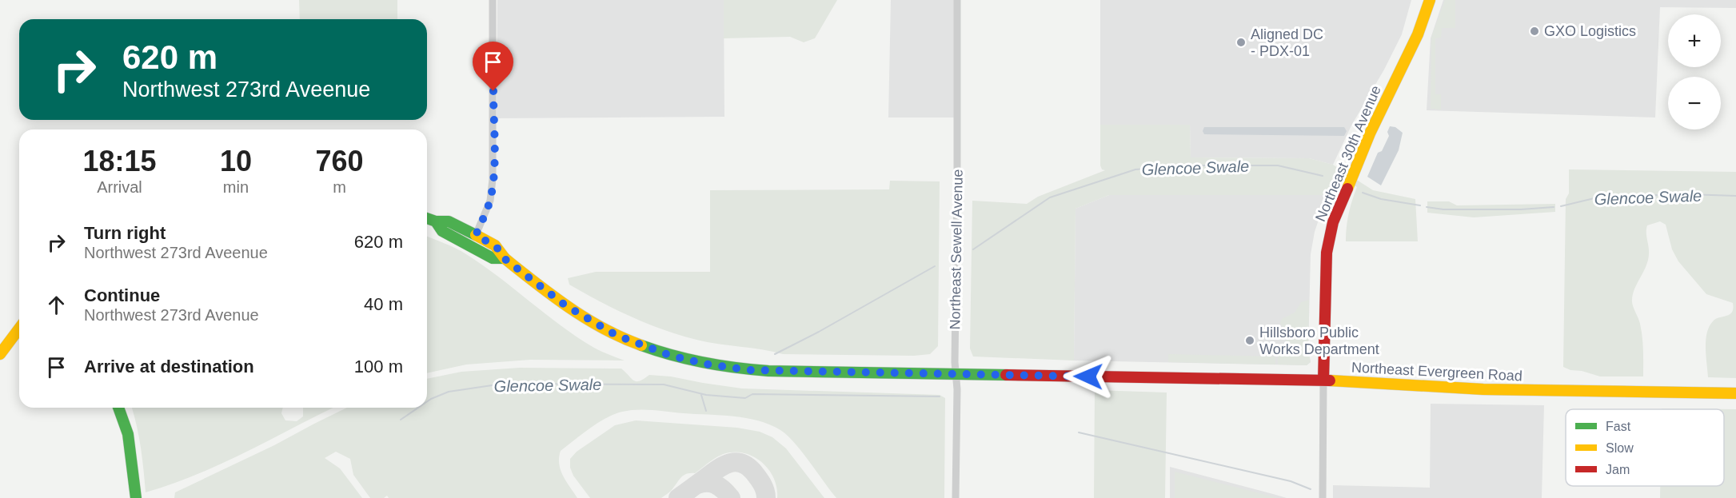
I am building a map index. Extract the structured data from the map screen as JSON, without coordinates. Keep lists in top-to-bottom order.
{
  "streets": {
    "main road": ["Northeast 30th Avenue", "Northeast Evergreen Road"],
    "street": ["Northeast Sewell Avenue"]
  },
  "crossings": [
    ["Northeast 30th Avenue", "Northeast Evergreen Road"],
    ["Northeast Sewell Avenue", "Northeast Evergreen Road"]
  ],
  "water": ["Glencoe Swale"],
  "places": ["GXO Logistics", "Aligned DC - PDX-01", "Hillsboro Public Works Department"],
  "legend": ["Fast", "Slow", "Jam"],
  "page": {
    "map_buttons": ["+", "−"],
    "turn": ["620 m", "Northwest 273rd Aveenue"],
    "eta": [
      "18:15",
      "Arrival",
      "10",
      "min",
      "760",
      "m"
    ],
    "list": [
      {
        "name": "Turn right",
        "note": "Northwest 273rd Aveenue",
        "value": "620 m"
      },
      {
        "name": "Continue",
        "note": "Northwest 273rd Avenue",
        "value": "40 m"
      },
      {
        "name": "Arrive at destination",
        "value": "100 m"
      }
    ]
  }
}
